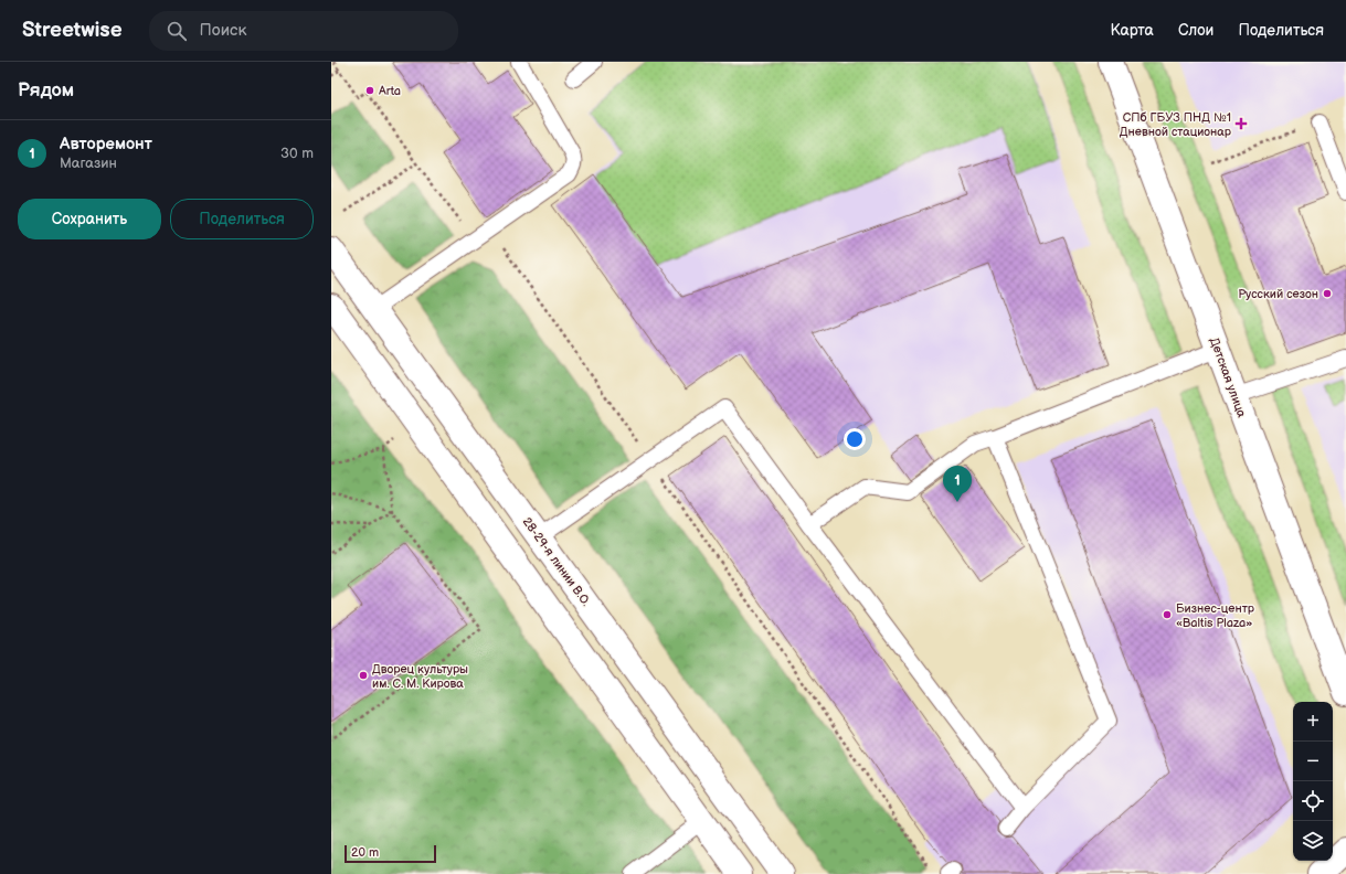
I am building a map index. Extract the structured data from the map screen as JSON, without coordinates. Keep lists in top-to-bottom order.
{
  "streets": {
    "street": ["Детская улица", "28-29-я линии В.О."]
  },
  "places": {
    "other": [
      "Arta",
      "Русский сезон",
      "Бизнес-центр «Baltis Plaza»",
      "Дворец культуры им. С. М. Кирова"
    ],
    "health": ["СПб ГБУЗ ПНД №1 Дневной стационар"]
  },
  "scale_bar": "20 m",
  "page": {
    "header": "Streetwise",
    "search": "Поиск",
    "nav": ["Карта", "Слои", "Поделиться"],
    "heading": "Рядом",
    "list": [
      {
        "mark": "1",
        "name": "Авторемонт",
        "note": "Магазин",
        "value": "30 m"
      }
    ],
    "buttons": ["Сохранить", "Поделиться"],
    "pins": "1",
    "map_buttons": ["+", "−"],
    "scale": "20 m"
  }
}
